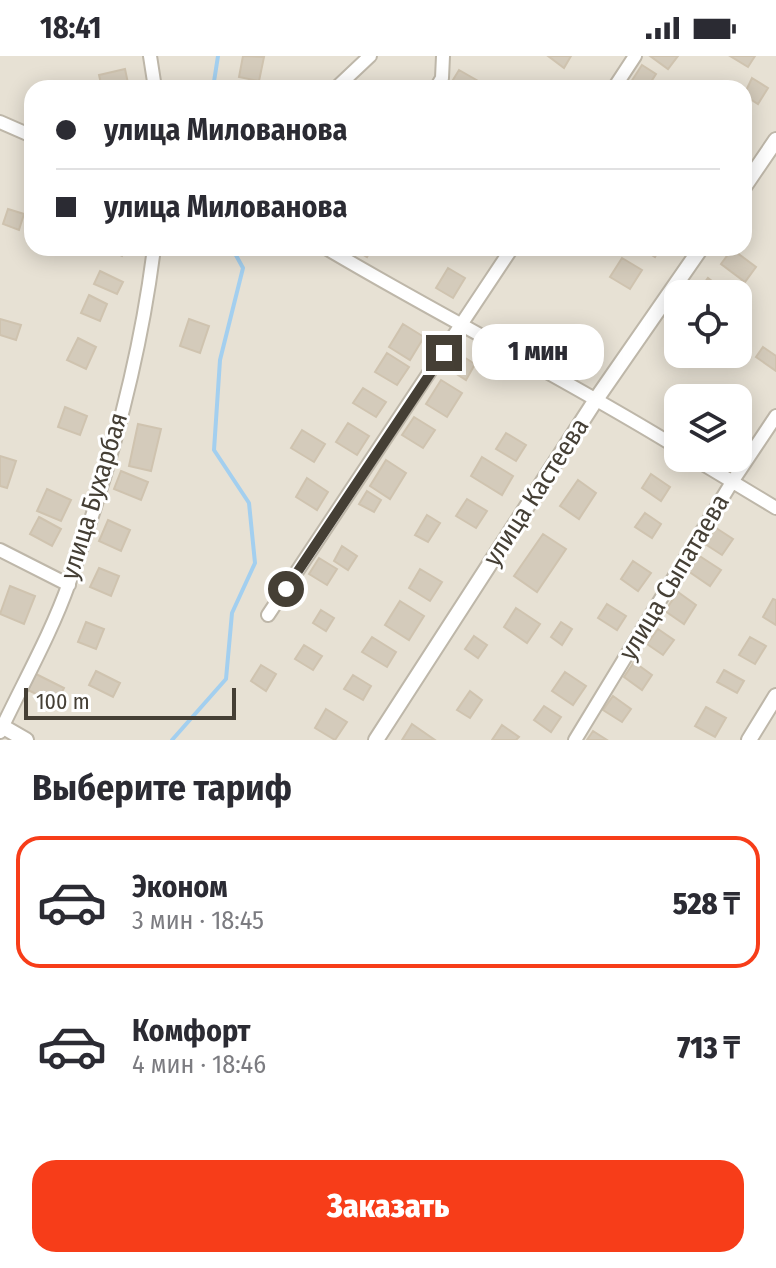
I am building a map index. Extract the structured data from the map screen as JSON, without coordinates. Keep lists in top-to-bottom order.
{
  "streets": {
    "street": ["улица Кастеева", "улица Бухарбая", "улица Сыпатаева"]
  },
  "scale_bar": "100 m",
  "page": {
    "status": "18:41",
    "banner": ["улица Милованова", "улица Милованова"],
    "bubble": "1 мин",
    "scale": "100 m",
    "heading": "Выберите тариф",
    "list": [
      {
        "name": "Эконом",
        "note": "3 мин · 18:45",
        "value": "528 ₸"
      },
      {
        "name": "Комфорт",
        "note": "4 мин · 18:46",
        "value": "713 ₸"
      }
    ],
    "buttons": "Заказать"
  }
}
